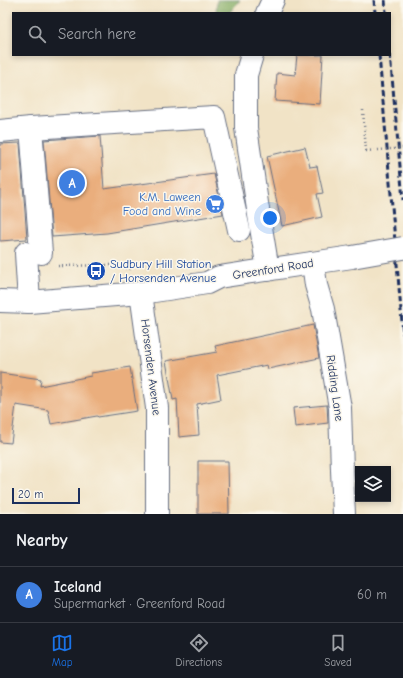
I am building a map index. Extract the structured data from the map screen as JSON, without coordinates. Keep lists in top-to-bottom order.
{
  "streets": {
    "main road": ["Greenford Road", "Horsenden Avenue", "Ridding Lane"]
  },
  "crossings": [
    ["Greenford Road", "Horsenden Avenue"],
    ["Greenford Road", "Ridding Lane"]
  ],
  "places": {
    "supermarket": ["K.M. Laween Food and Wine"],
    "bus stop": ["Sudbury Hill Station / Horsenden Avenue"]
  },
  "scale_bar": "20 m",
  "page": {
    "search": "Search here",
    "pins": "A",
    "scale": "20 m",
    "heading": "Nearby",
    "list": [
      {
        "mark": "A",
        "name": "Iceland",
        "note": "Supermarket · Greenford Road",
        "value": "60 m"
      }
    ],
    "nav": ["Map", "Directions", "Saved"]
  }
}
